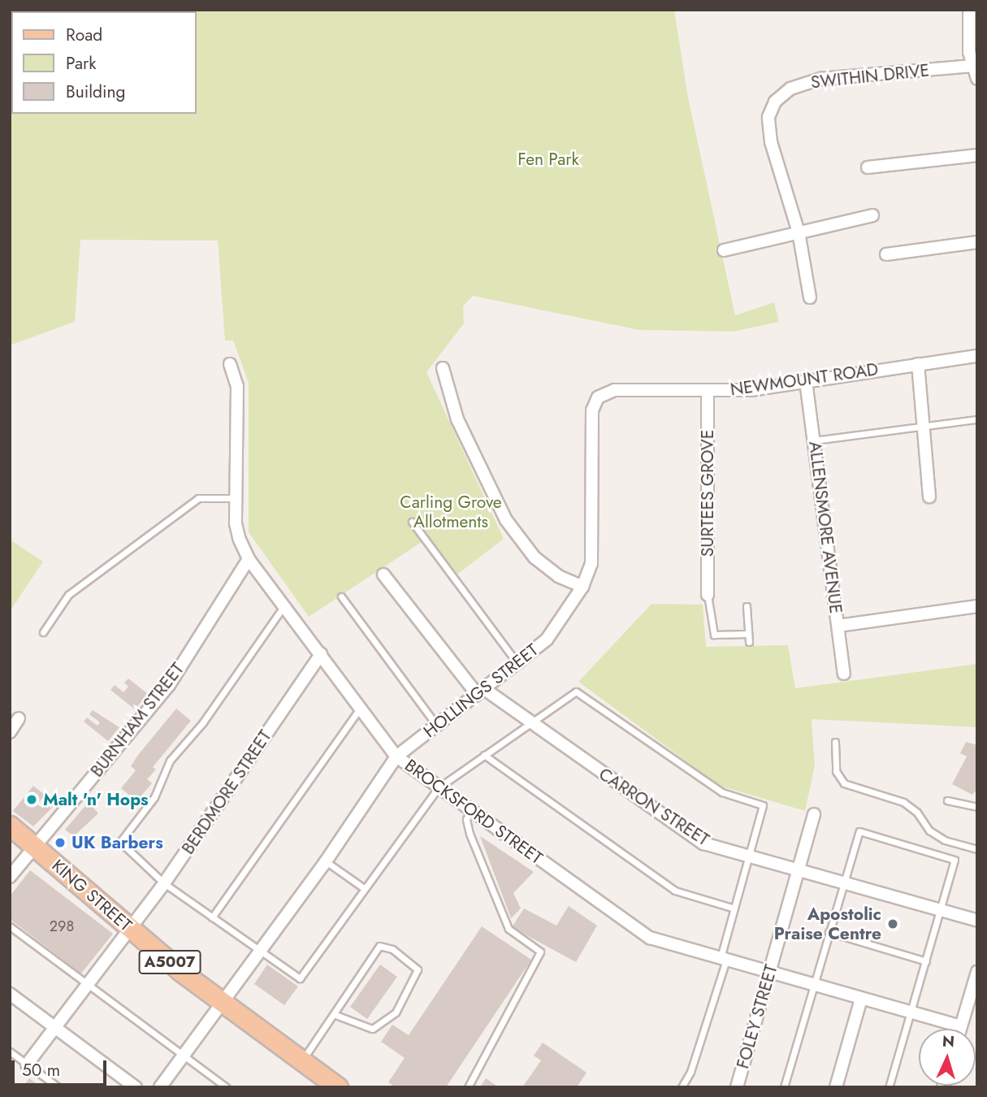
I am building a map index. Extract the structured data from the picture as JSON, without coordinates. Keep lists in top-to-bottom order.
{
  "streets": {
    "main road": ["KING STREET", "A5007"],
    "street": [
      "SWITHIN DRIVE",
      "NEWMOUNT ROAD",
      "SURTEES GROVE",
      "ALLENSMORE AVENUE",
      "HOLLINGS STREET",
      "BURNHAM STREET",
      "BERDMORE STREET",
      "CARRON STREET",
      "BROCKSFORD STREET",
      "FOLEY STREET"
    ]
  },
  "crossings": [
    ["NEWMOUNT ROAD", "SURTEES GROVE"],
    ["NEWMOUNT ROAD", "ALLENSMORE AVENUE"],
    ["NEWMOUNT ROAD", "HOLLINGS STREET"],
    ["HOLLINGS STREET", "CARRON STREET"],
    ["HOLLINGS STREET", "BROCKSFORD STREET"],
    ["HOLLINGS STREET", "KING STREET"],
    ["BURNHAM STREET", "BROCKSFORD STREET"],
    ["BURNHAM STREET", "KING STREET"],
    ["BERDMORE STREET", "BROCKSFORD STREET"],
    ["BERDMORE STREET", "KING STREET"],
    ["CARRON STREET", "FOLEY STREET"],
    ["BROCKSFORD STREET", "FOLEY STREET"]
  ],
  "parks": ["Fen Park", "Carling Grove Allotments"],
  "places": ["Malt 'n' Hops", "UK Barbers", "Apostolic Praise Centre"],
  "house_numbers": ["298"],
  "legend": ["Road", "Park", "Building"],
  "scale_bar": "50 m",
  "north": "top"
}
